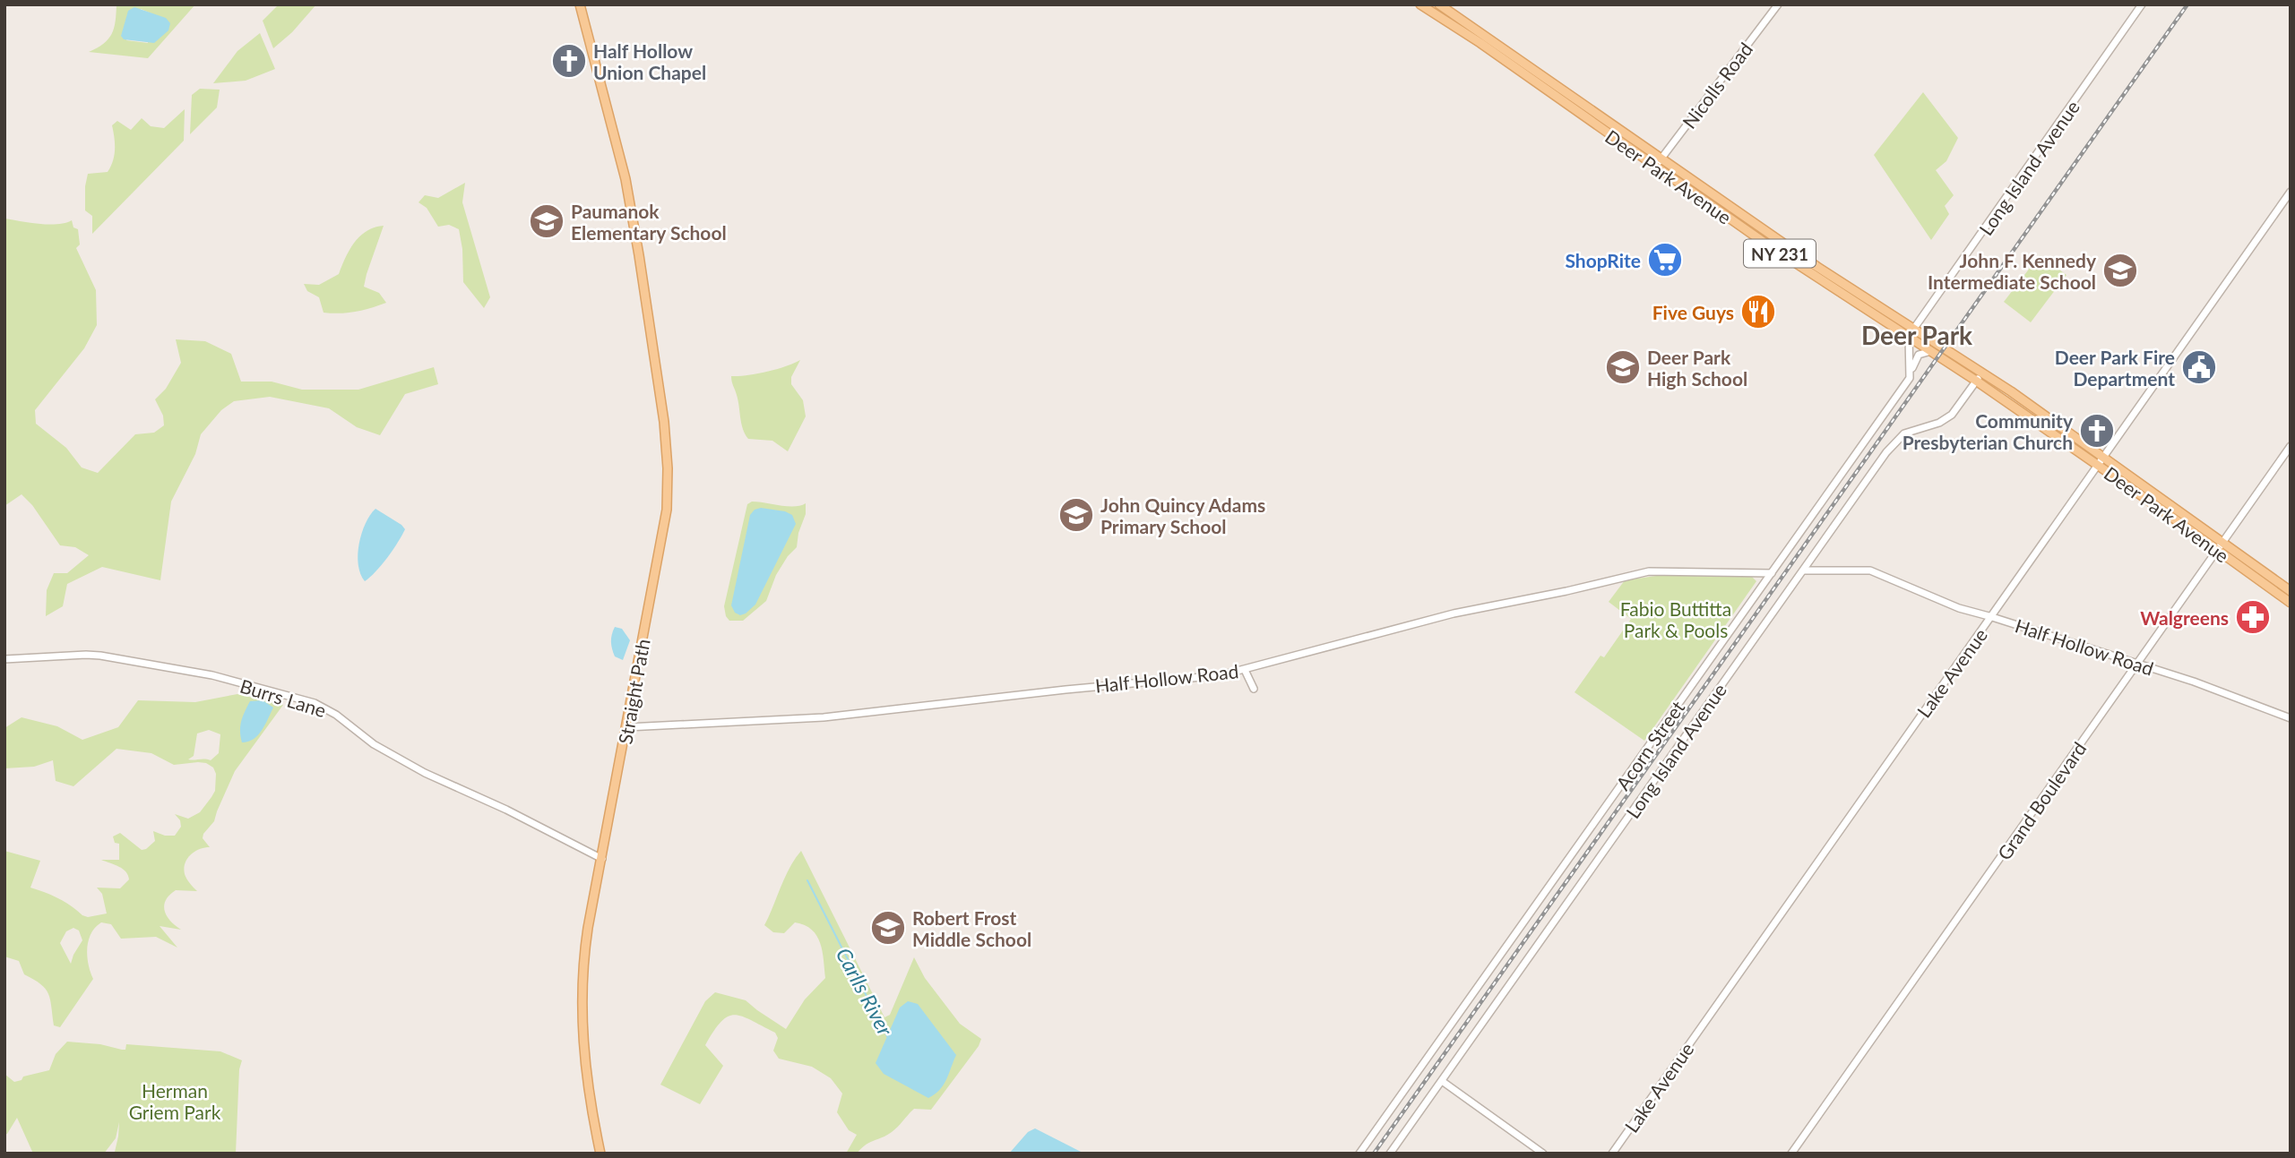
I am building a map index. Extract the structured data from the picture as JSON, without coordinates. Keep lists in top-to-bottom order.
{
  "streets": {
    "main road": ["Deer Park Avenue", "NY 231", "Straight Path"],
    "street": [
      "Nicolls Road",
      "Long Island Avenue",
      "Half Hollow Road",
      "Lake Avenue",
      "Burrs Lane",
      "Acorn Street",
      "Grand Boulevard"
    ]
  },
  "crossings": [
    ["Nicolls Road", "Deer Park Avenue"],
    ["Long Island Avenue", "Deer Park Avenue"],
    ["Long Island Avenue", "Half Hollow Road"],
    ["Deer Park Avenue", "Lake Avenue"],
    ["Deer Park Avenue", "Acorn Street"],
    ["Deer Park Avenue", "Grand Boulevard"],
    ["Half Hollow Road", "Lake Avenue"],
    ["Half Hollow Road", "Straight Path"],
    ["Half Hollow Road", "Acorn Street"],
    ["Half Hollow Road", "Grand Boulevard"],
    ["Straight Path", "Burrs Lane"]
  ],
  "districts": ["Deer Park"],
  "water": ["Carlls River"],
  "parks": ["Fabio Buttitta Park & Pools", "Herman Griem Park"],
  "places": {
    "church": ["Half Hollow Union Chapel", "Community Presbyterian Church"],
    "school or university": [
      "Paumanok Elementary School",
      "John F. Kennedy Intermediate School",
      "Deer Park High School",
      "John Quincy Adams Primary School",
      "Robert Frost Middle School"
    ],
    "supermarket": ["ShopRite"],
    "restaurant": ["Five Guys"],
    "public building": ["Deer Park Fire Department"],
    "pharmacy": ["Walgreens"]
  }
}
